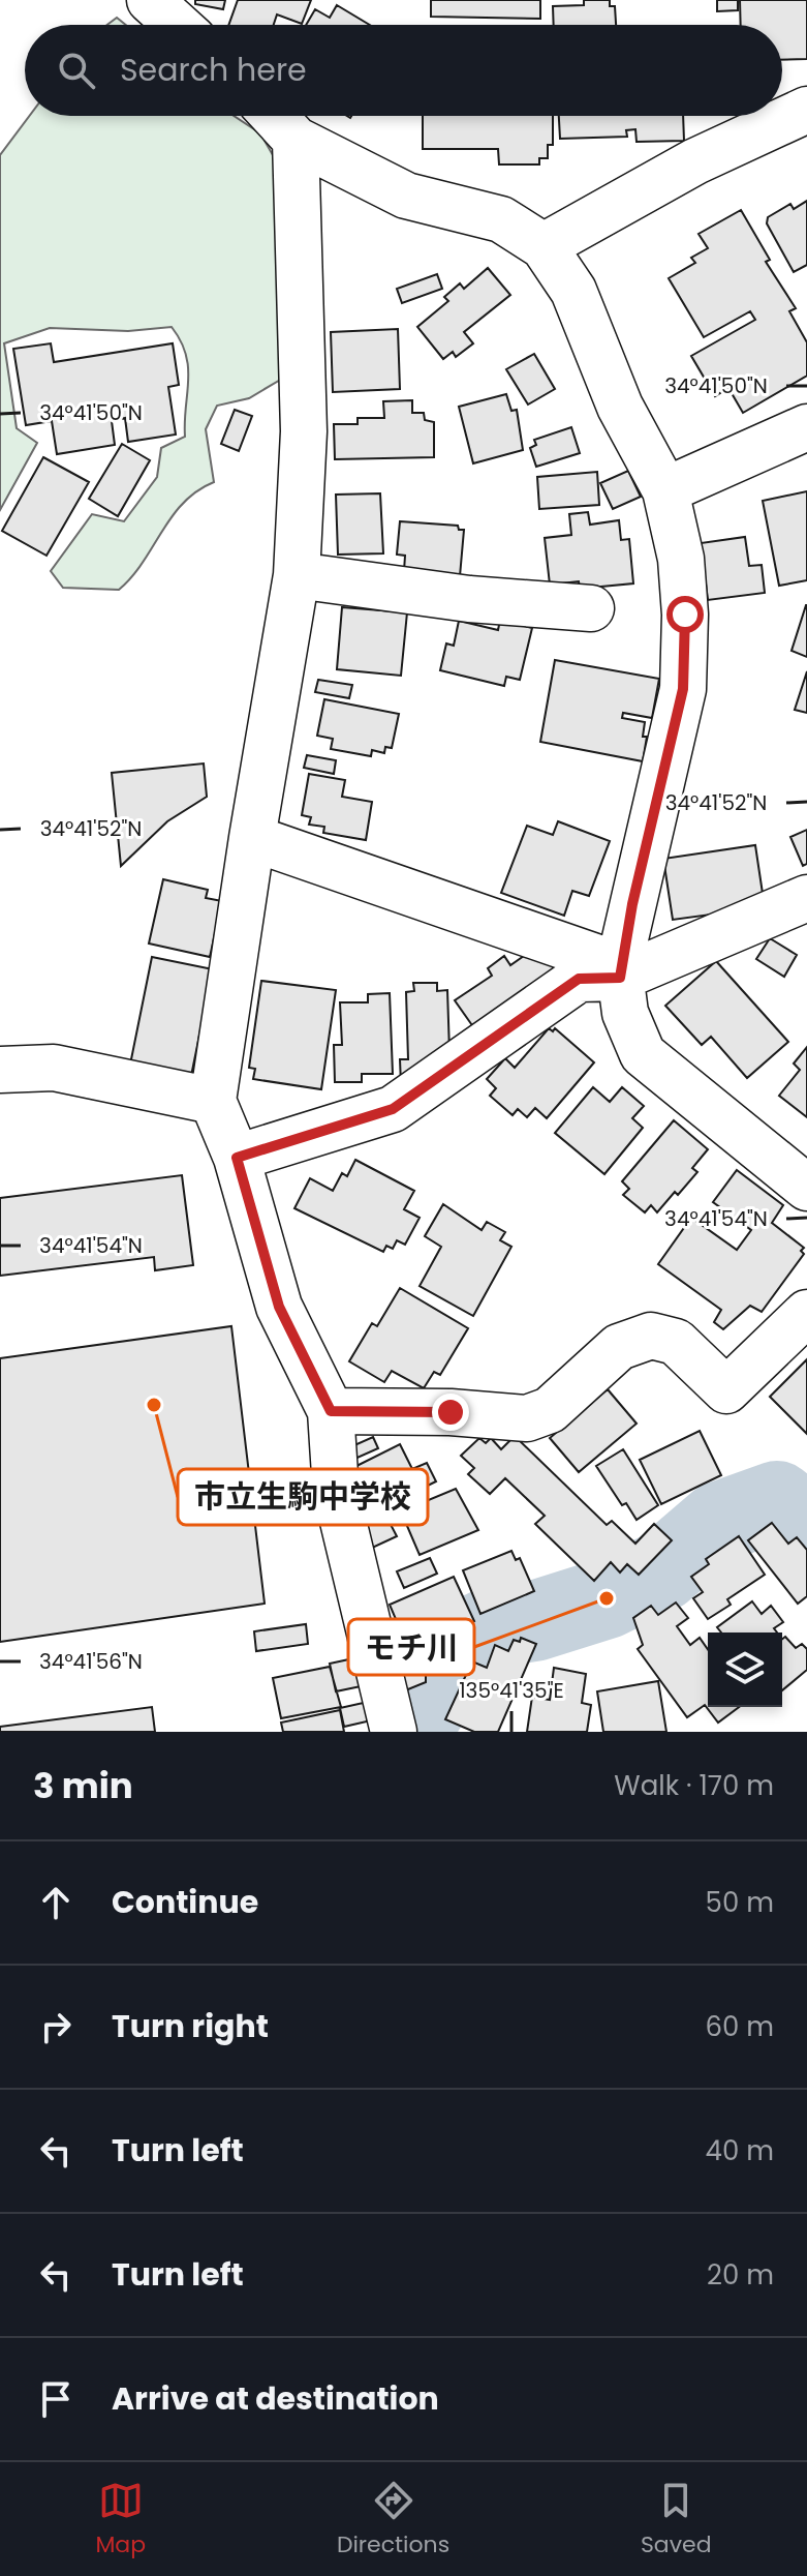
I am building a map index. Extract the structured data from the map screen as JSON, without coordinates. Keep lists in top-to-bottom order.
{
  "places": ["市立生駒中学校", "モチ川"],
  "page": {
    "search": "Search here",
    "heading": ["3 min", "Walk · 170 m"],
    "list": [
      ["Continue", "50 m"],
      ["Turn right", "60 m"],
      ["Turn left", "40 m"],
      ["Turn left", "20 m"],
      "Arrive at destination"
    ],
    "nav": ["Map", "Directions", "Saved"]
  },
  "coordinates": [
    "34°41'50\"N",
    "34°41'52\"N",
    "34°41'54\"N",
    "34°41'56\"N",
    "135°41'35\"E"
  ]
}
